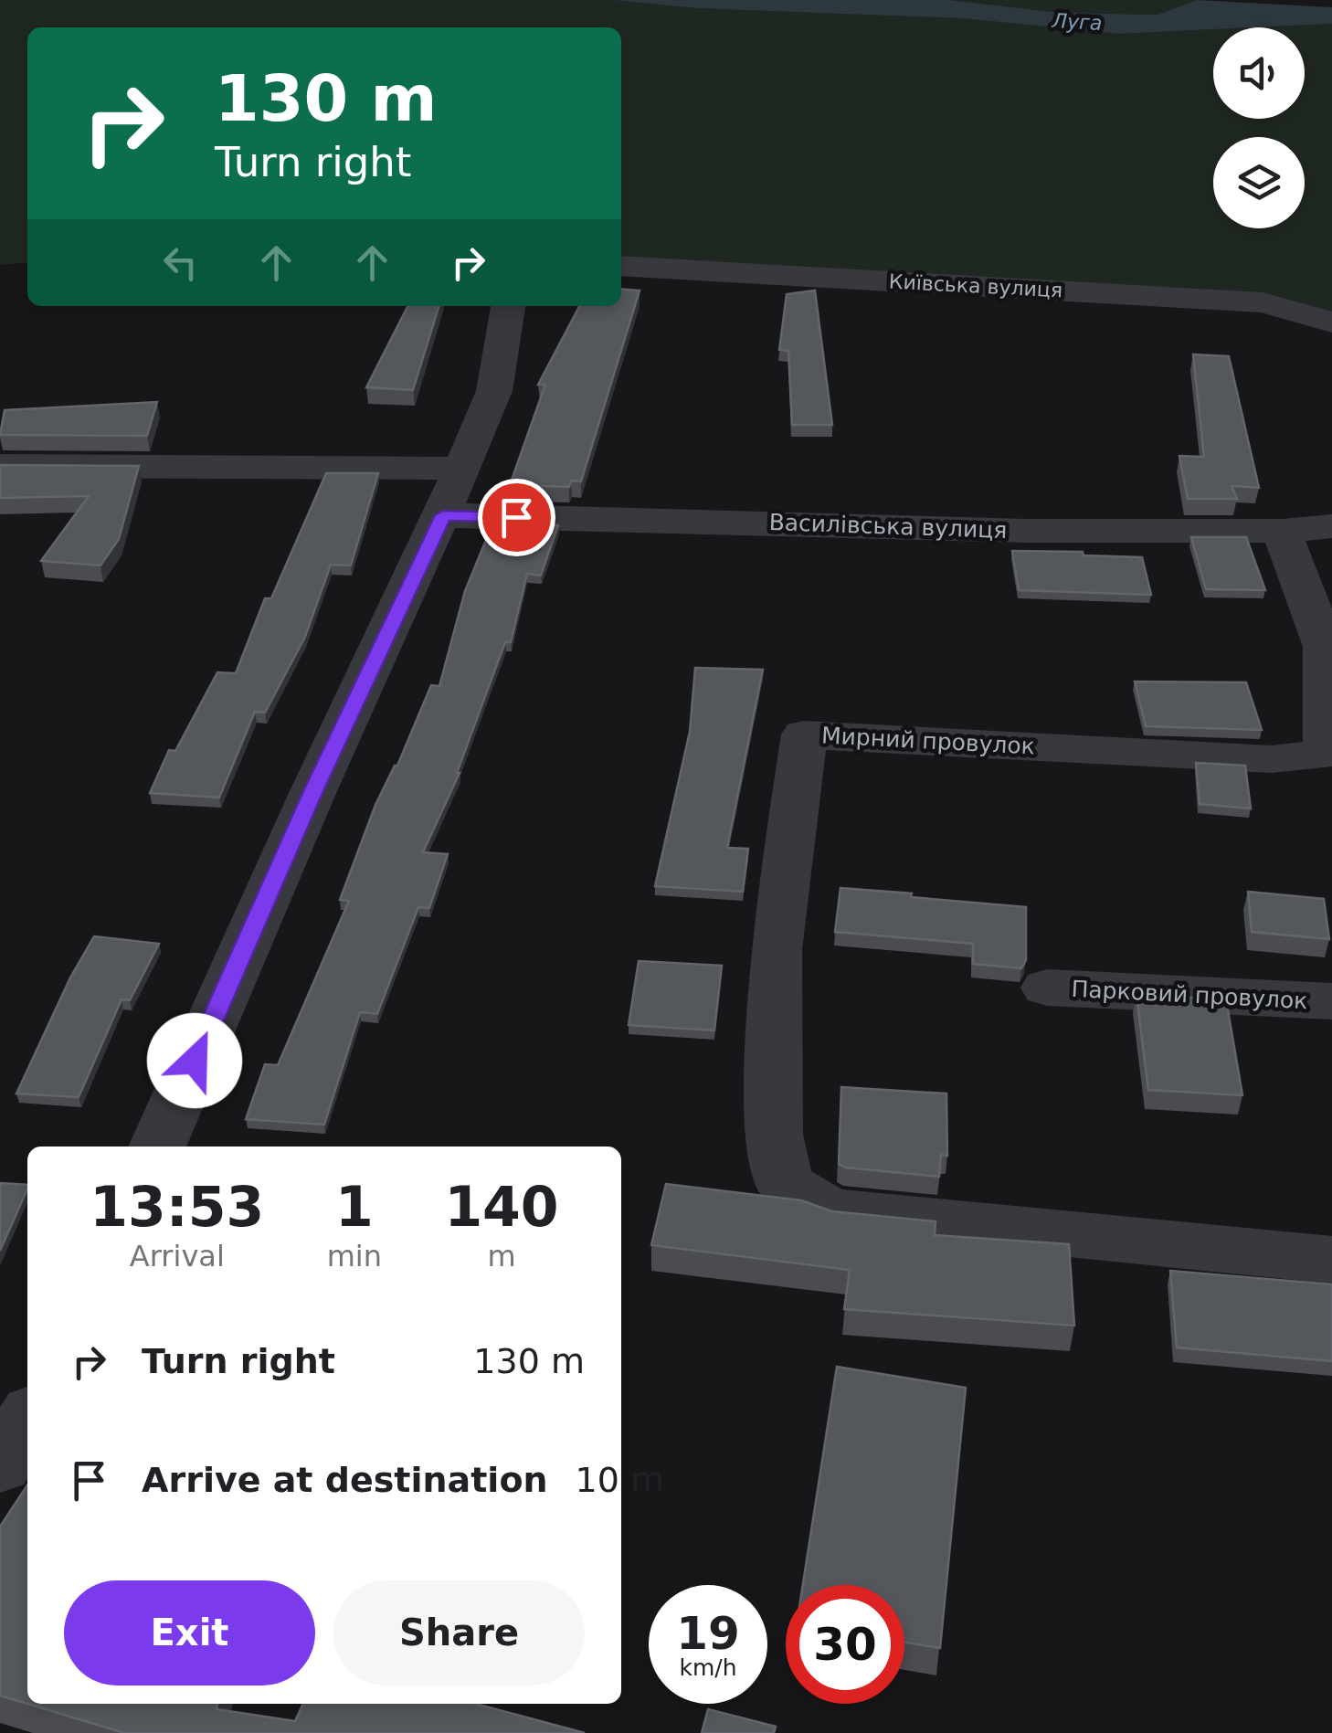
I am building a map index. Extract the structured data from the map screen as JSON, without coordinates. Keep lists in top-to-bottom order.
{
  "streets": {
    "street": [
      "Київська вулиця",
      "Василівська вулиця",
      "Мирний провулок",
      "Парковий провулок"
    ]
  },
  "crossings": [
    ["Василівська вулиця", "Мирний провулок"]
  ],
  "water": ["Луга"],
  "page": {
    "turn": ["130 m", "Turn right"],
    "eta": [
      "13:53",
      "Arrival",
      "1",
      "min",
      "140",
      "m"
    ],
    "list": [
      {
        "name": "Turn right",
        "value": "130 m"
      },
      {
        "name": "Arrive at destination",
        "value": "10 m"
      }
    ],
    "buttons": ["Exit", "Share"],
    "speed": "19 km/h",
    "limit": "30"
  }
}
